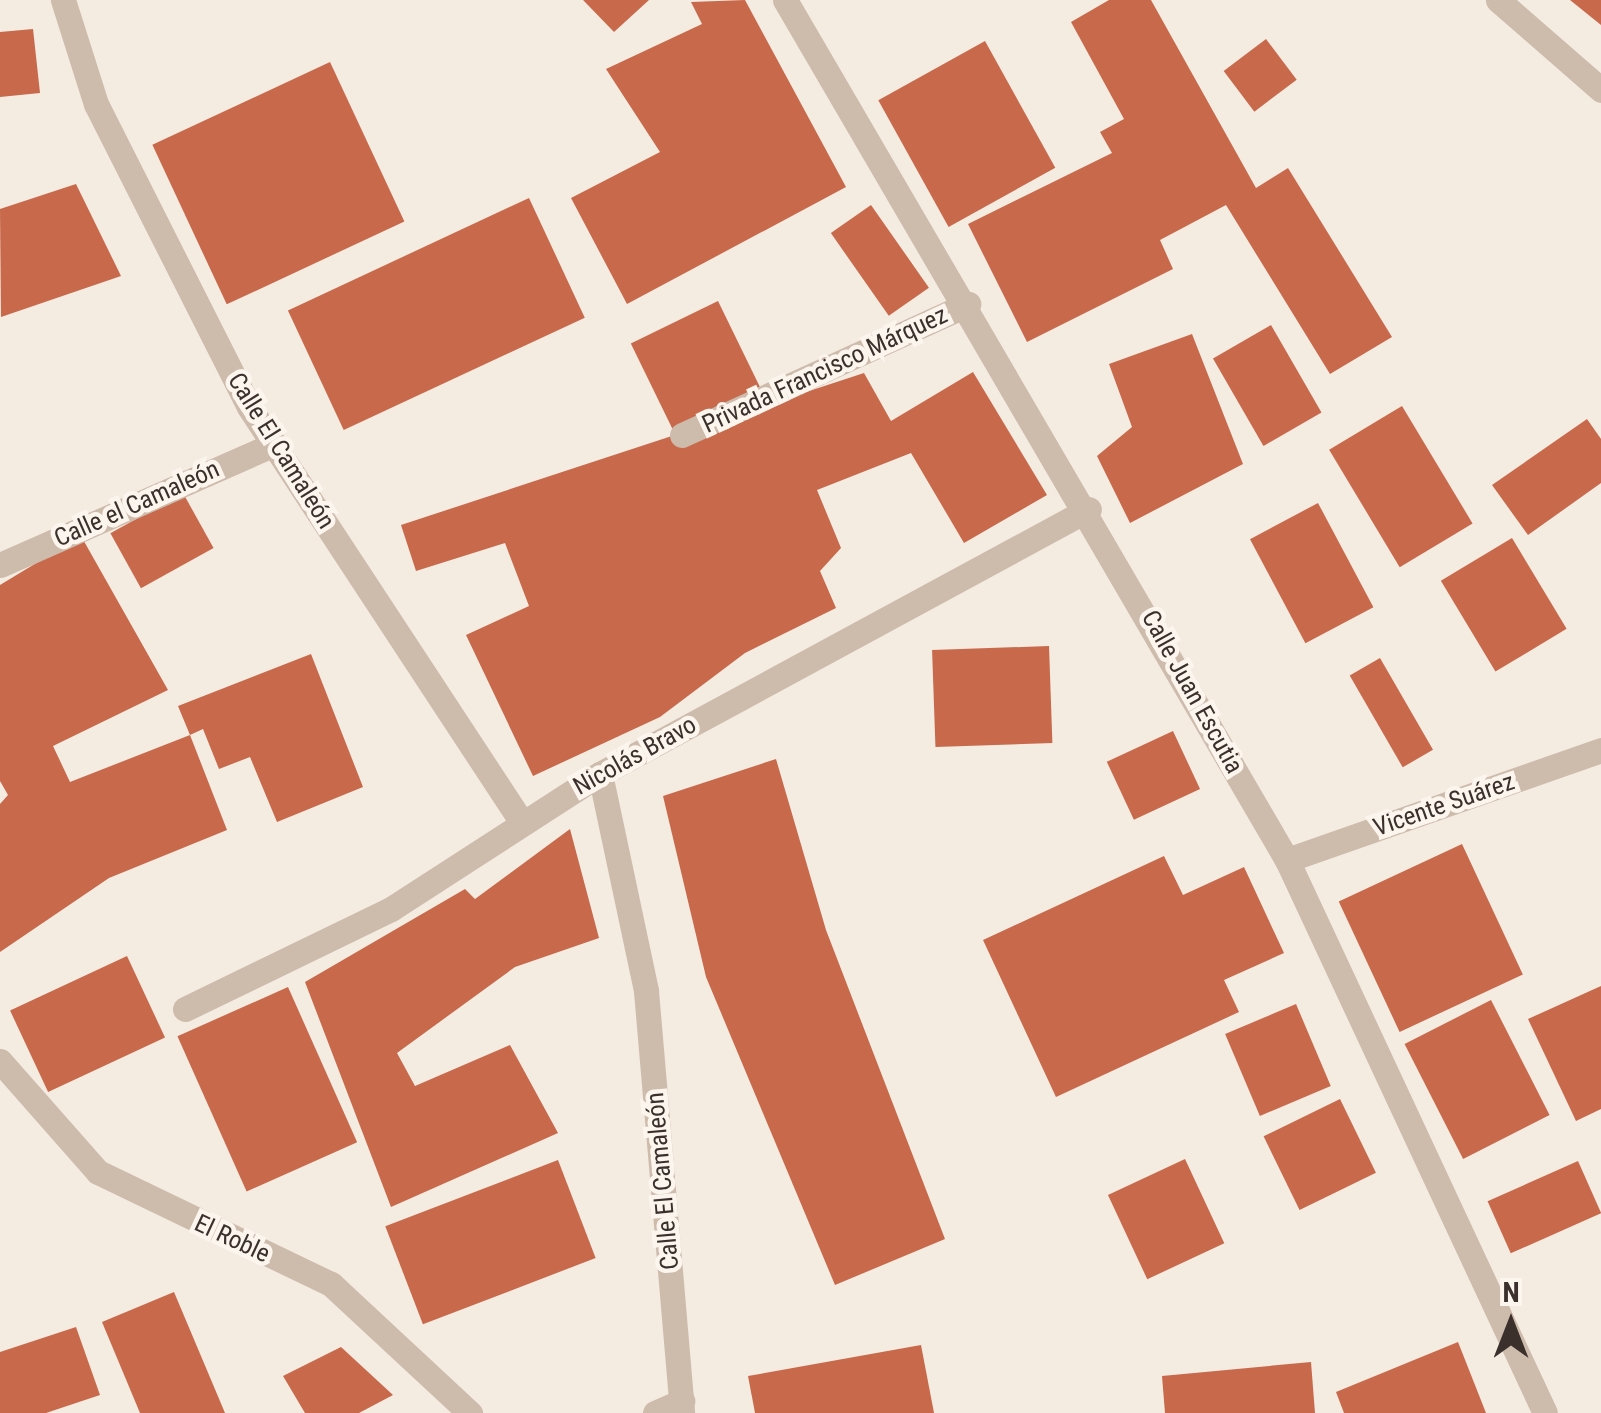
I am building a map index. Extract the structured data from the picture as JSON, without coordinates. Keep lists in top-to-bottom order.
{
  "streets": {
    "street": [
      "Privada Francisco Márquez",
      "Calle El Camaleón",
      "Calle el Camaleón",
      "Calle Juan Escutia",
      "Nicolás Bravo",
      "Vicente Suárez",
      "El Roble"
    ]
  },
  "crossings": [
    ["Privada Francisco Márquez", "Calle Juan Escutia"],
    ["Calle El Camaleón", "Calle el Camaleón"],
    ["Calle El Camaleón", "Nicolás Bravo"],
    ["Calle Juan Escutia", "Nicolás Bravo"],
    ["Calle Juan Escutia", "Vicente Suárez"]
  ],
  "north": "top"
}
